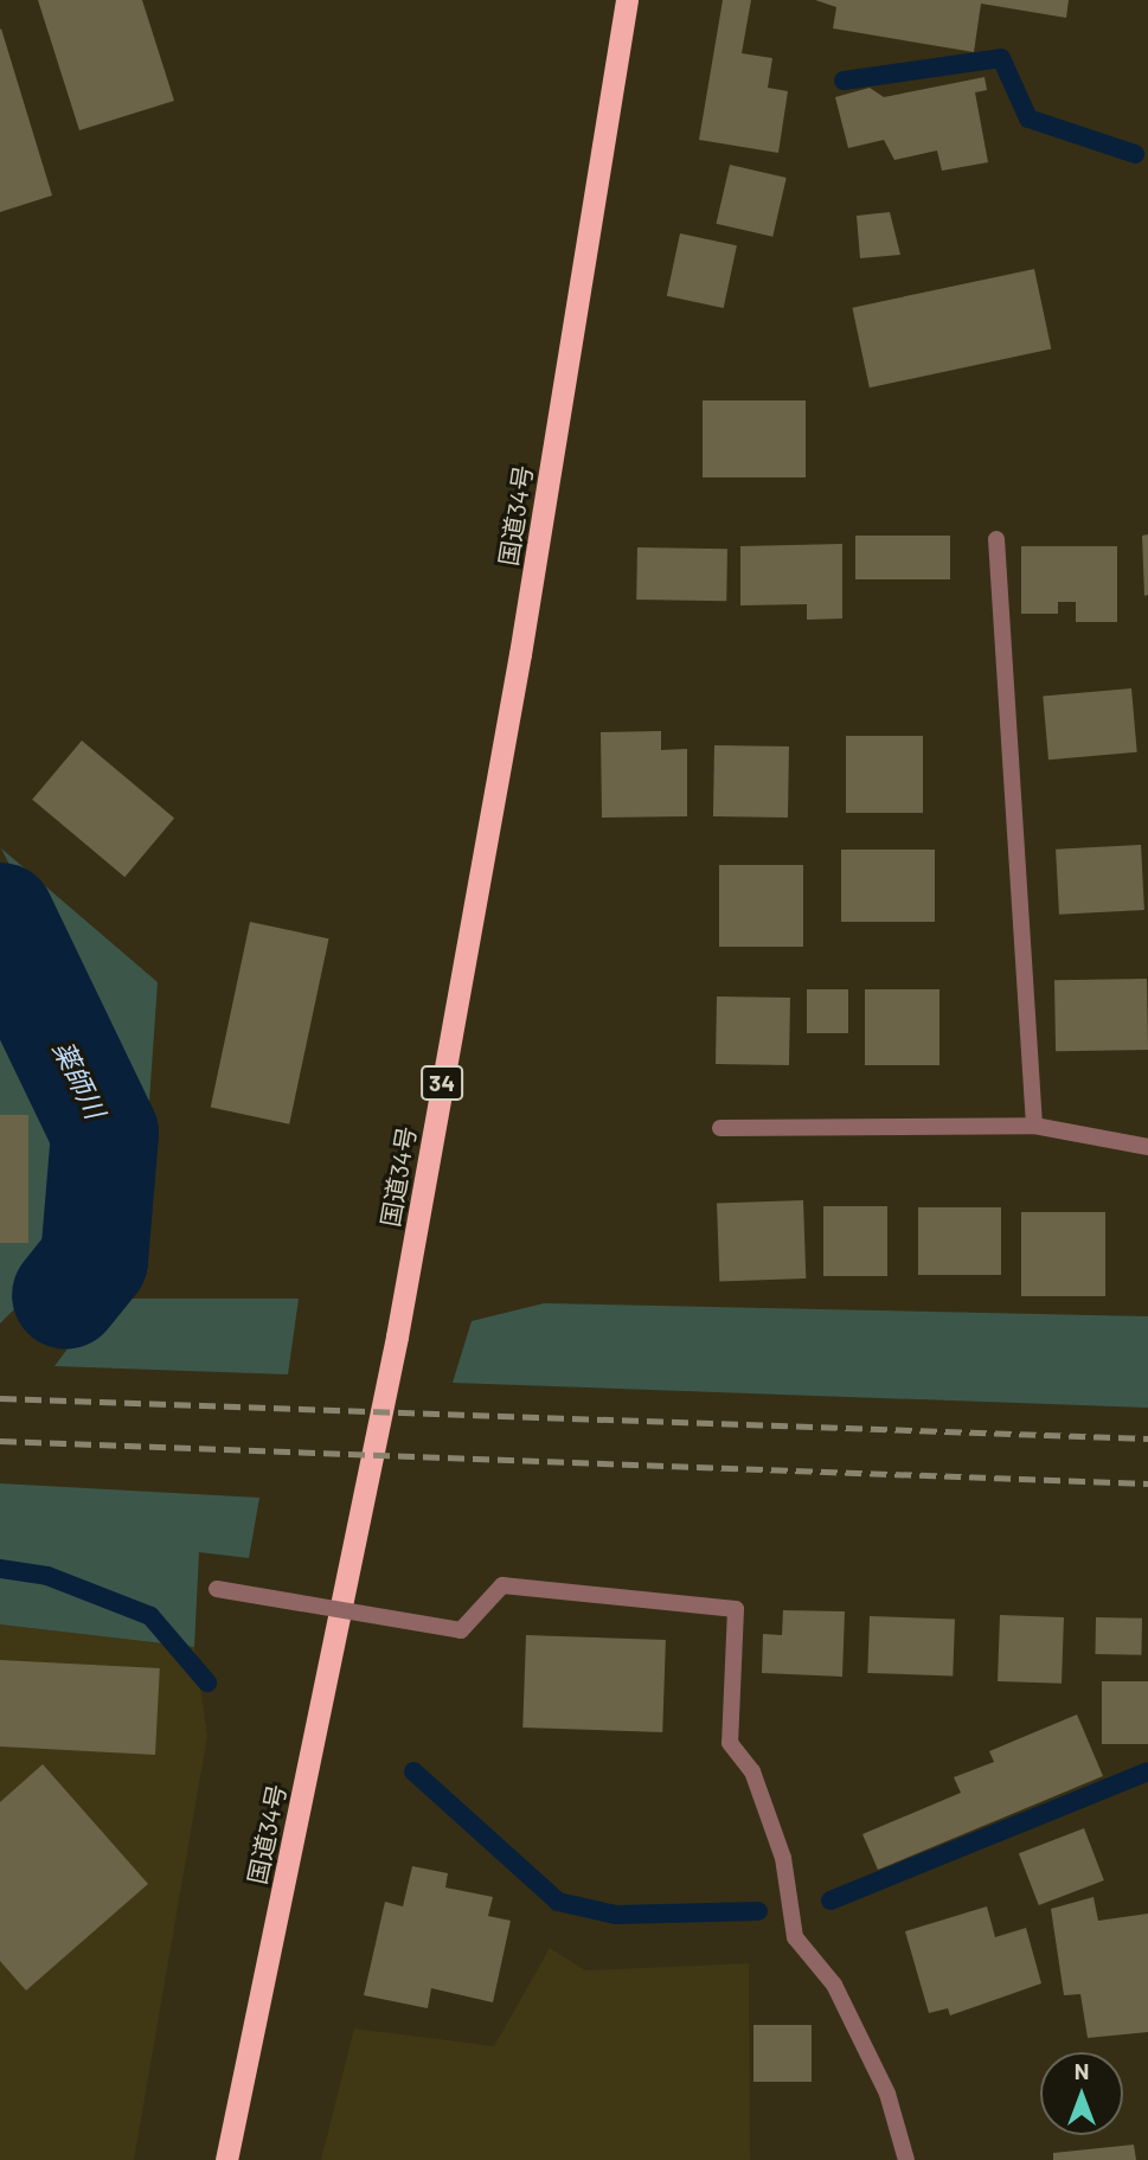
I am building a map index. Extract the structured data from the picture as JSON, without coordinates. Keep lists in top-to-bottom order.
{
  "streets": {
    "highway": ["国道34号", "34"]
  },
  "water": ["薬師川"],
  "north": "top"
}
